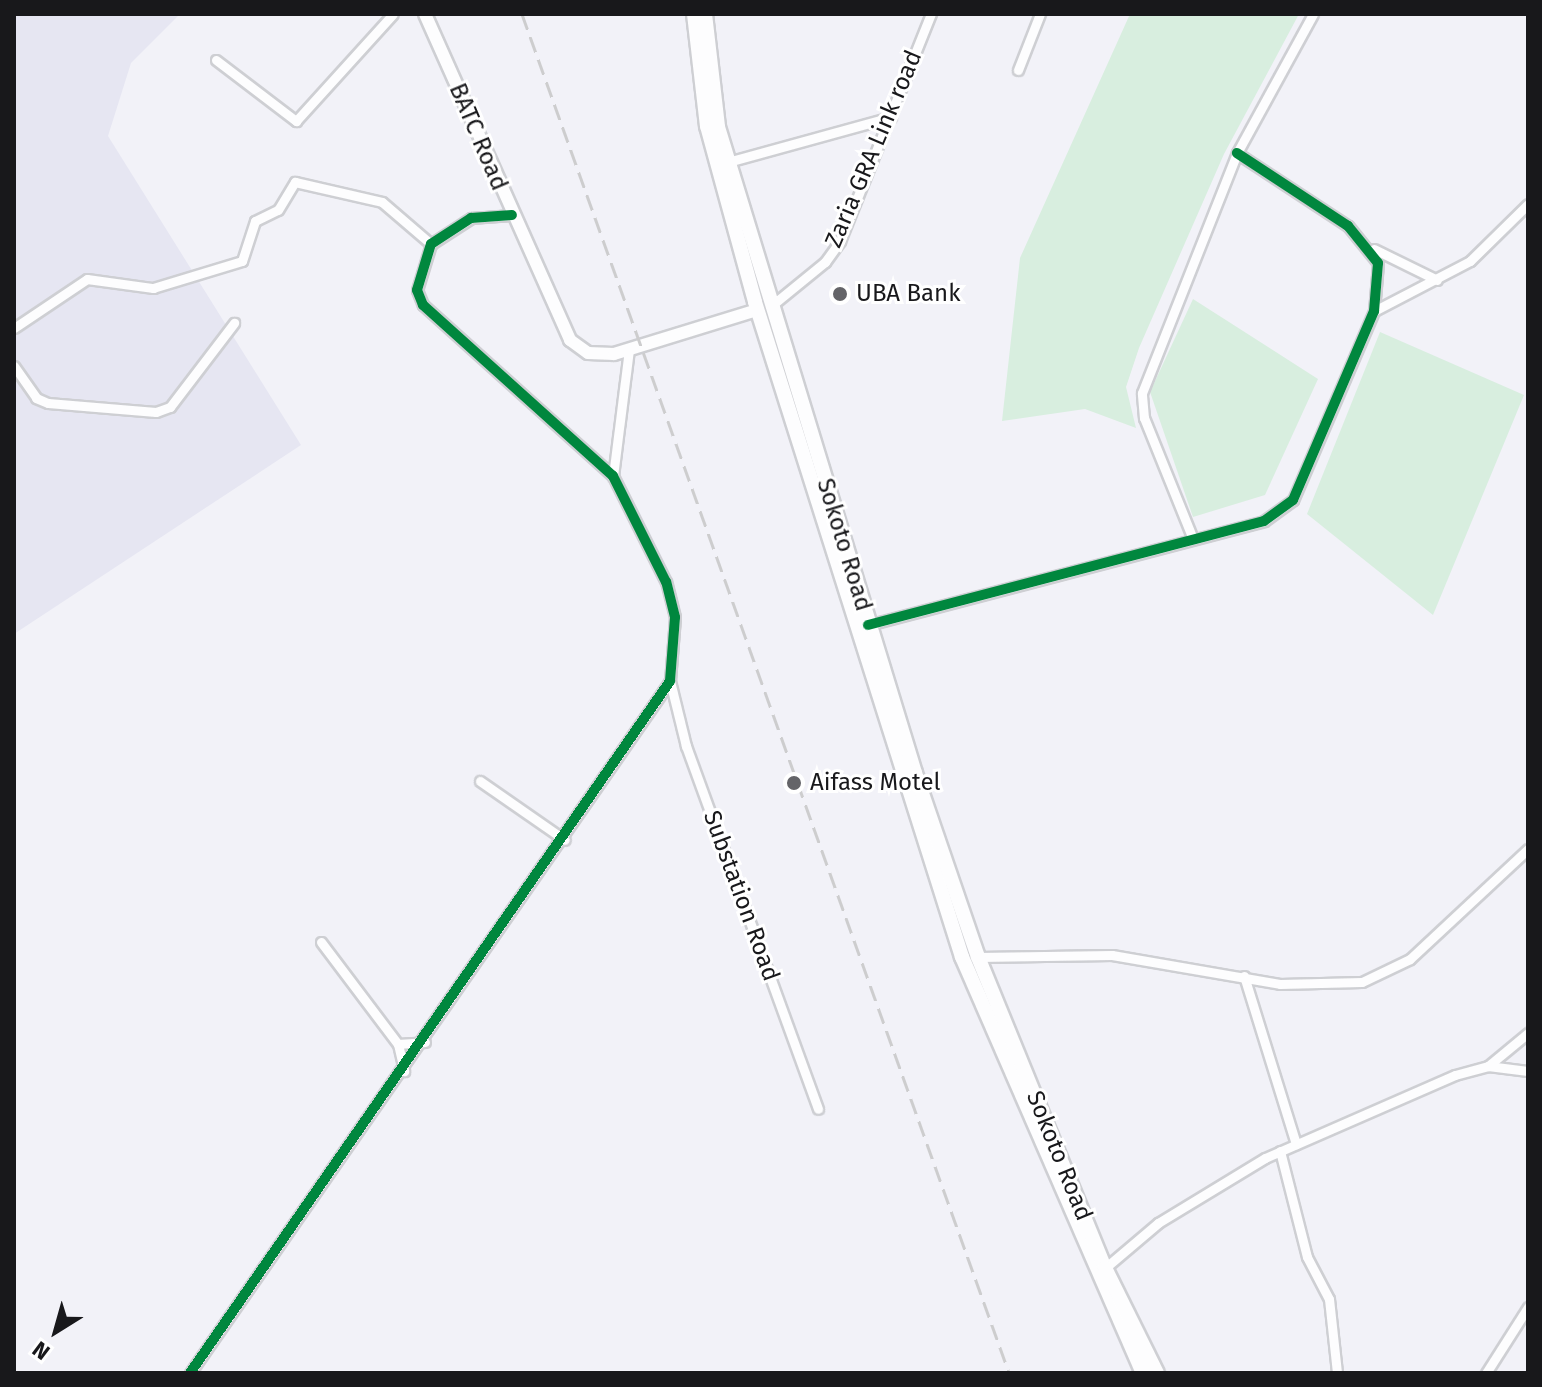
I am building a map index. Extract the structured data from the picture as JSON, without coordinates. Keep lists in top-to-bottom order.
{
  "streets": {
    "main road": ["Sokoto Road"],
    "street": ["BATC Road", "Zaria GRA Link road", "Substation Road"]
  },
  "crossings": [
    ["BATC Road", "Zaria GRA Link road"],
    ["BATC Road", "Sokoto Road"],
    ["Zaria GRA Link road", "Sokoto Road"]
  ],
  "places": ["UBA Bank", "Aifass Motel"],
  "north": "bottom left"
}
